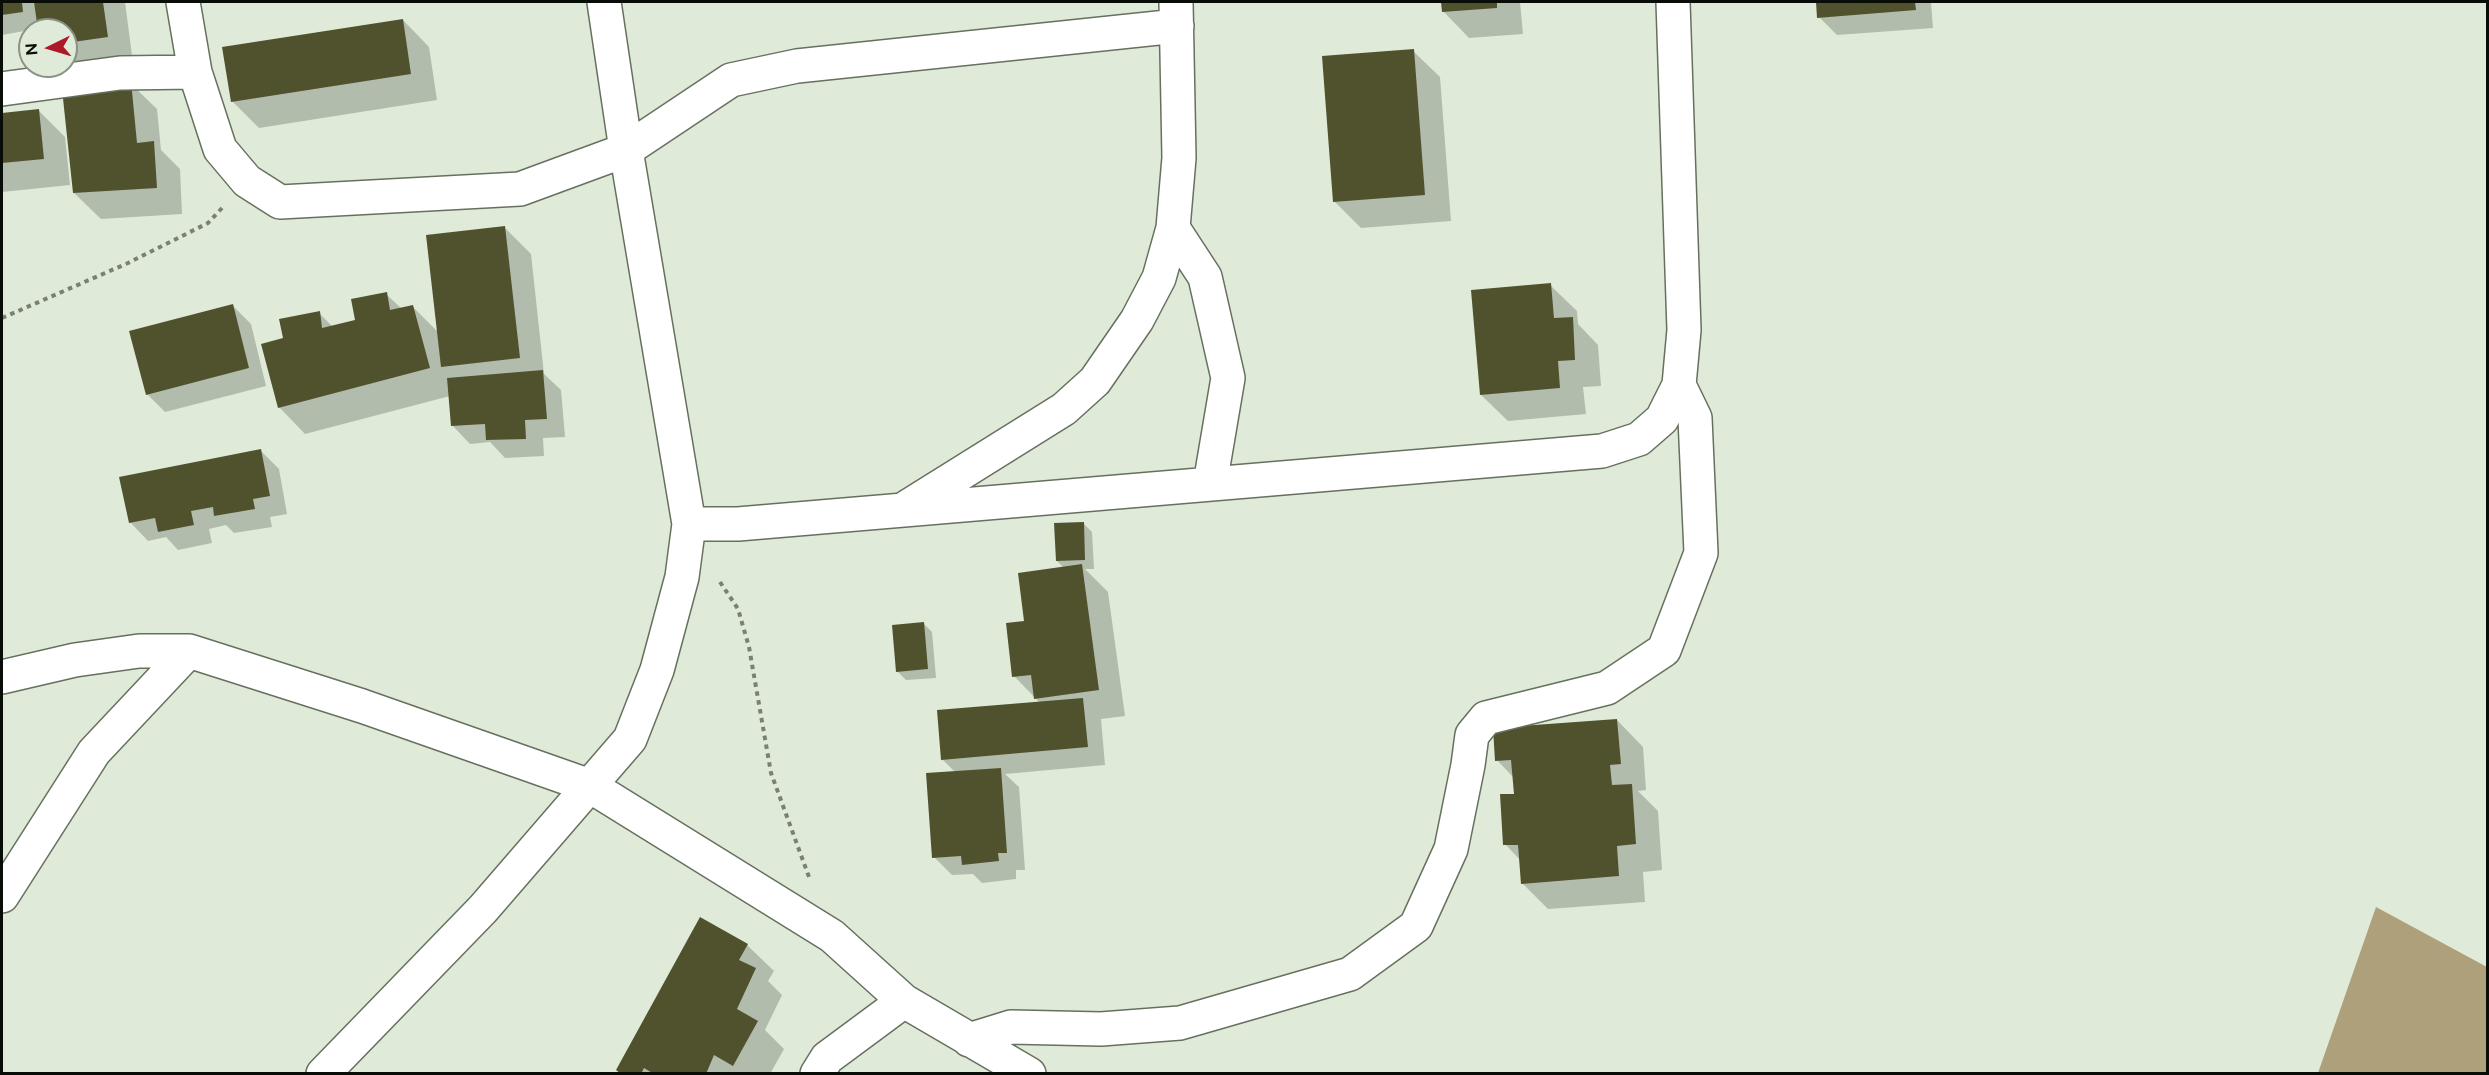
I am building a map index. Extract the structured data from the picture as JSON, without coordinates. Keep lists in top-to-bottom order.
{
  "north": "left"
}
